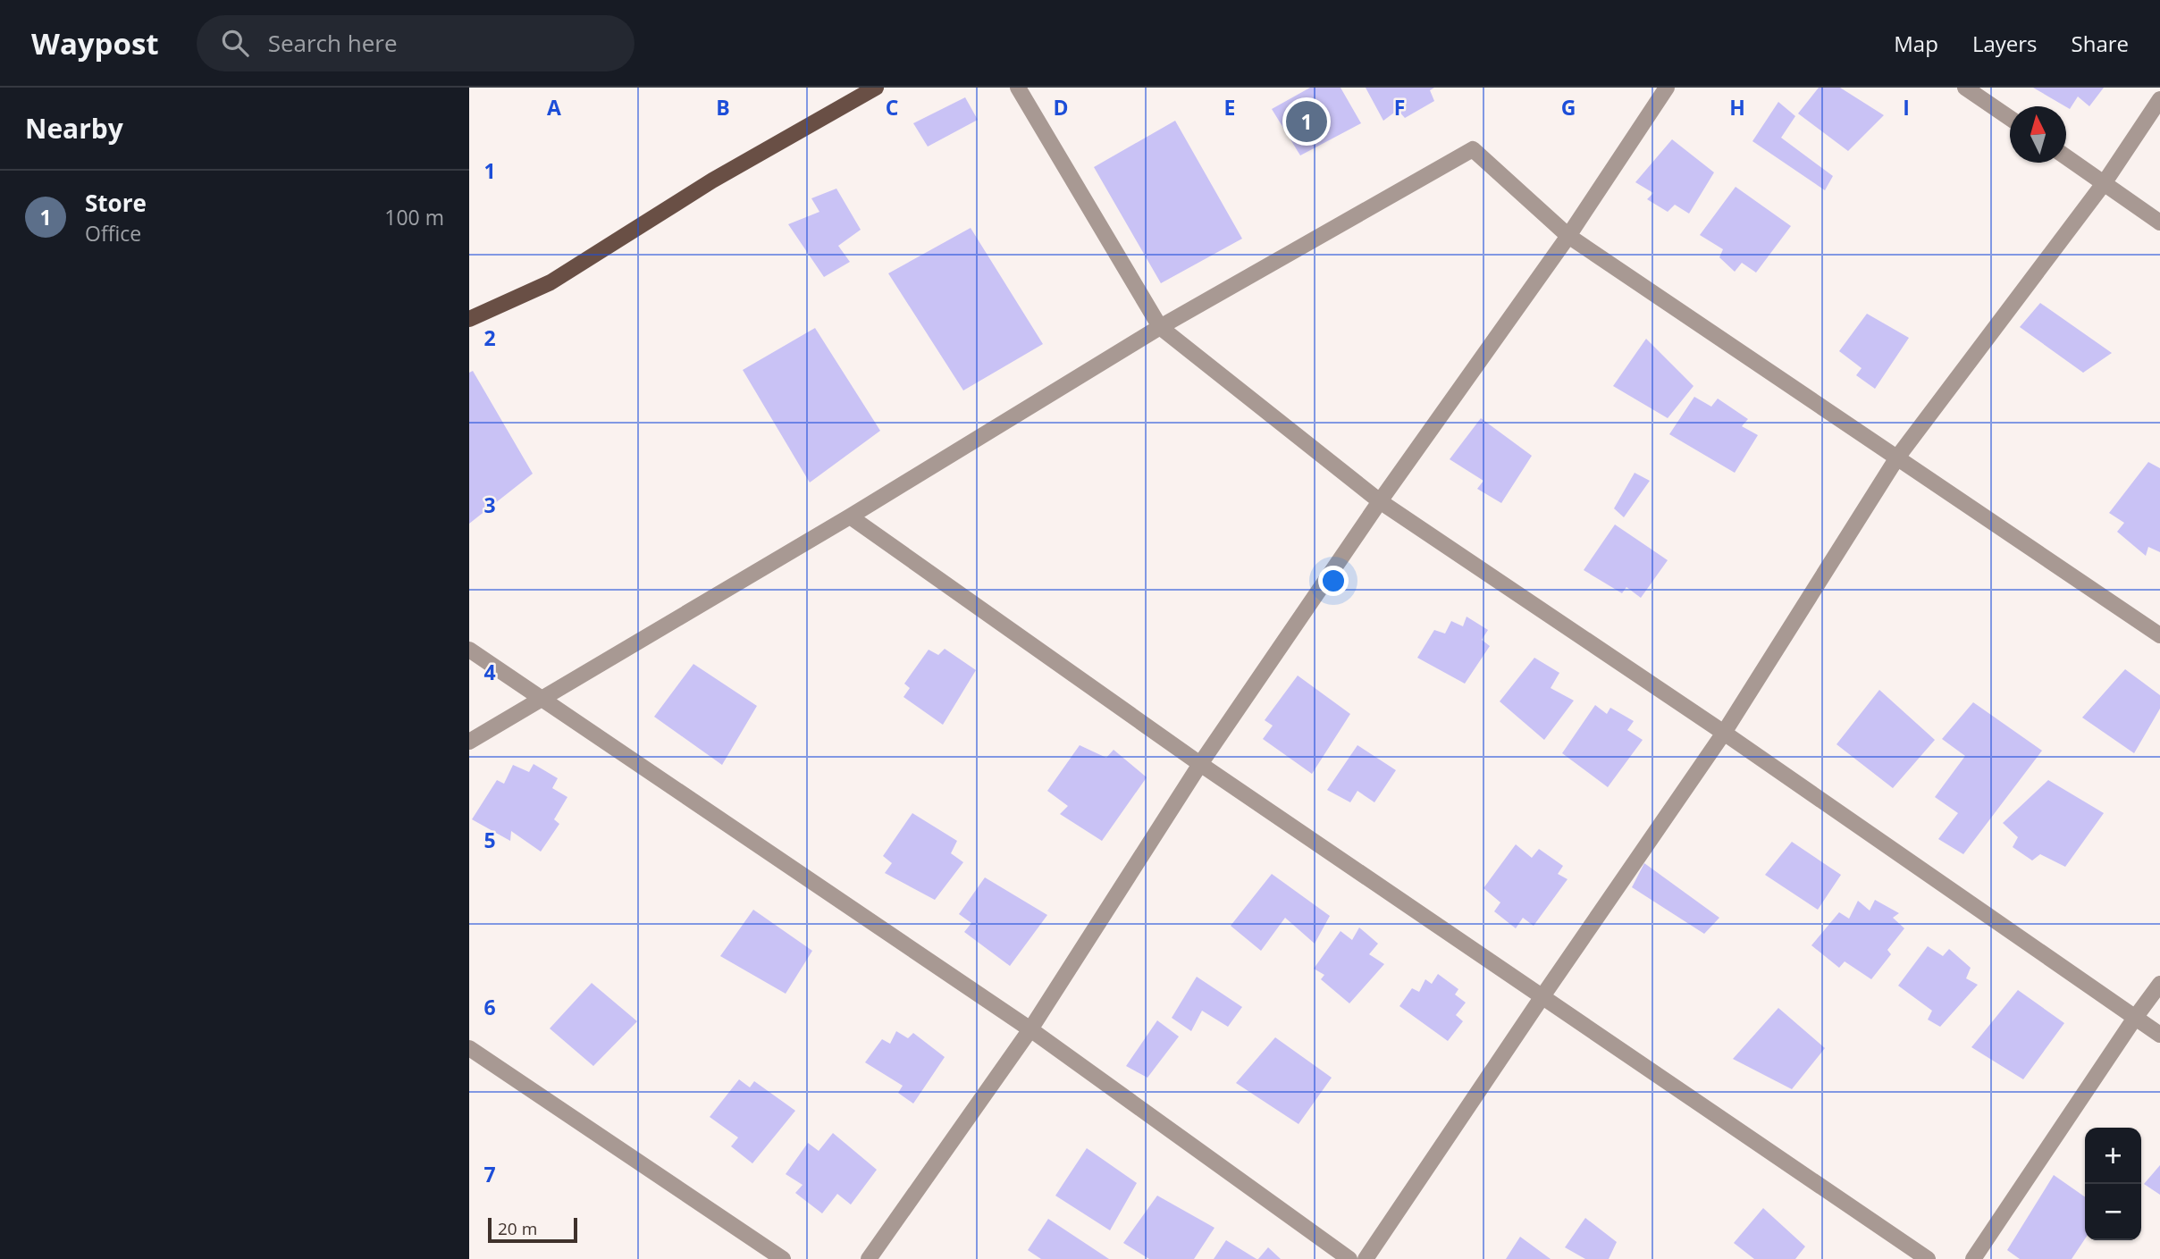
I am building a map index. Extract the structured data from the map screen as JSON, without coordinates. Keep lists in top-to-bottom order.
{
  "scale_bar": "20 m",
  "north": "top",
  "page": {
    "header": "Waypost",
    "search": "Search here",
    "nav": ["Map", "Layers", "Share"],
    "heading": "Nearby",
    "pins": "1",
    "list": [
      {
        "mark": "1",
        "name": "Store",
        "note": "Office",
        "value": "100 m"
      }
    ],
    "map_buttons": ["+", "−"],
    "scale": "20 m"
  },
  "grid": {
    "columns": [
      "A",
      "B",
      "C",
      "D",
      "E",
      "F",
      "G",
      "H",
      "I"
    ],
    "rows": [
      "1",
      "2",
      "3",
      "4",
      "5",
      "6",
      "7"
    ]
  }
}
